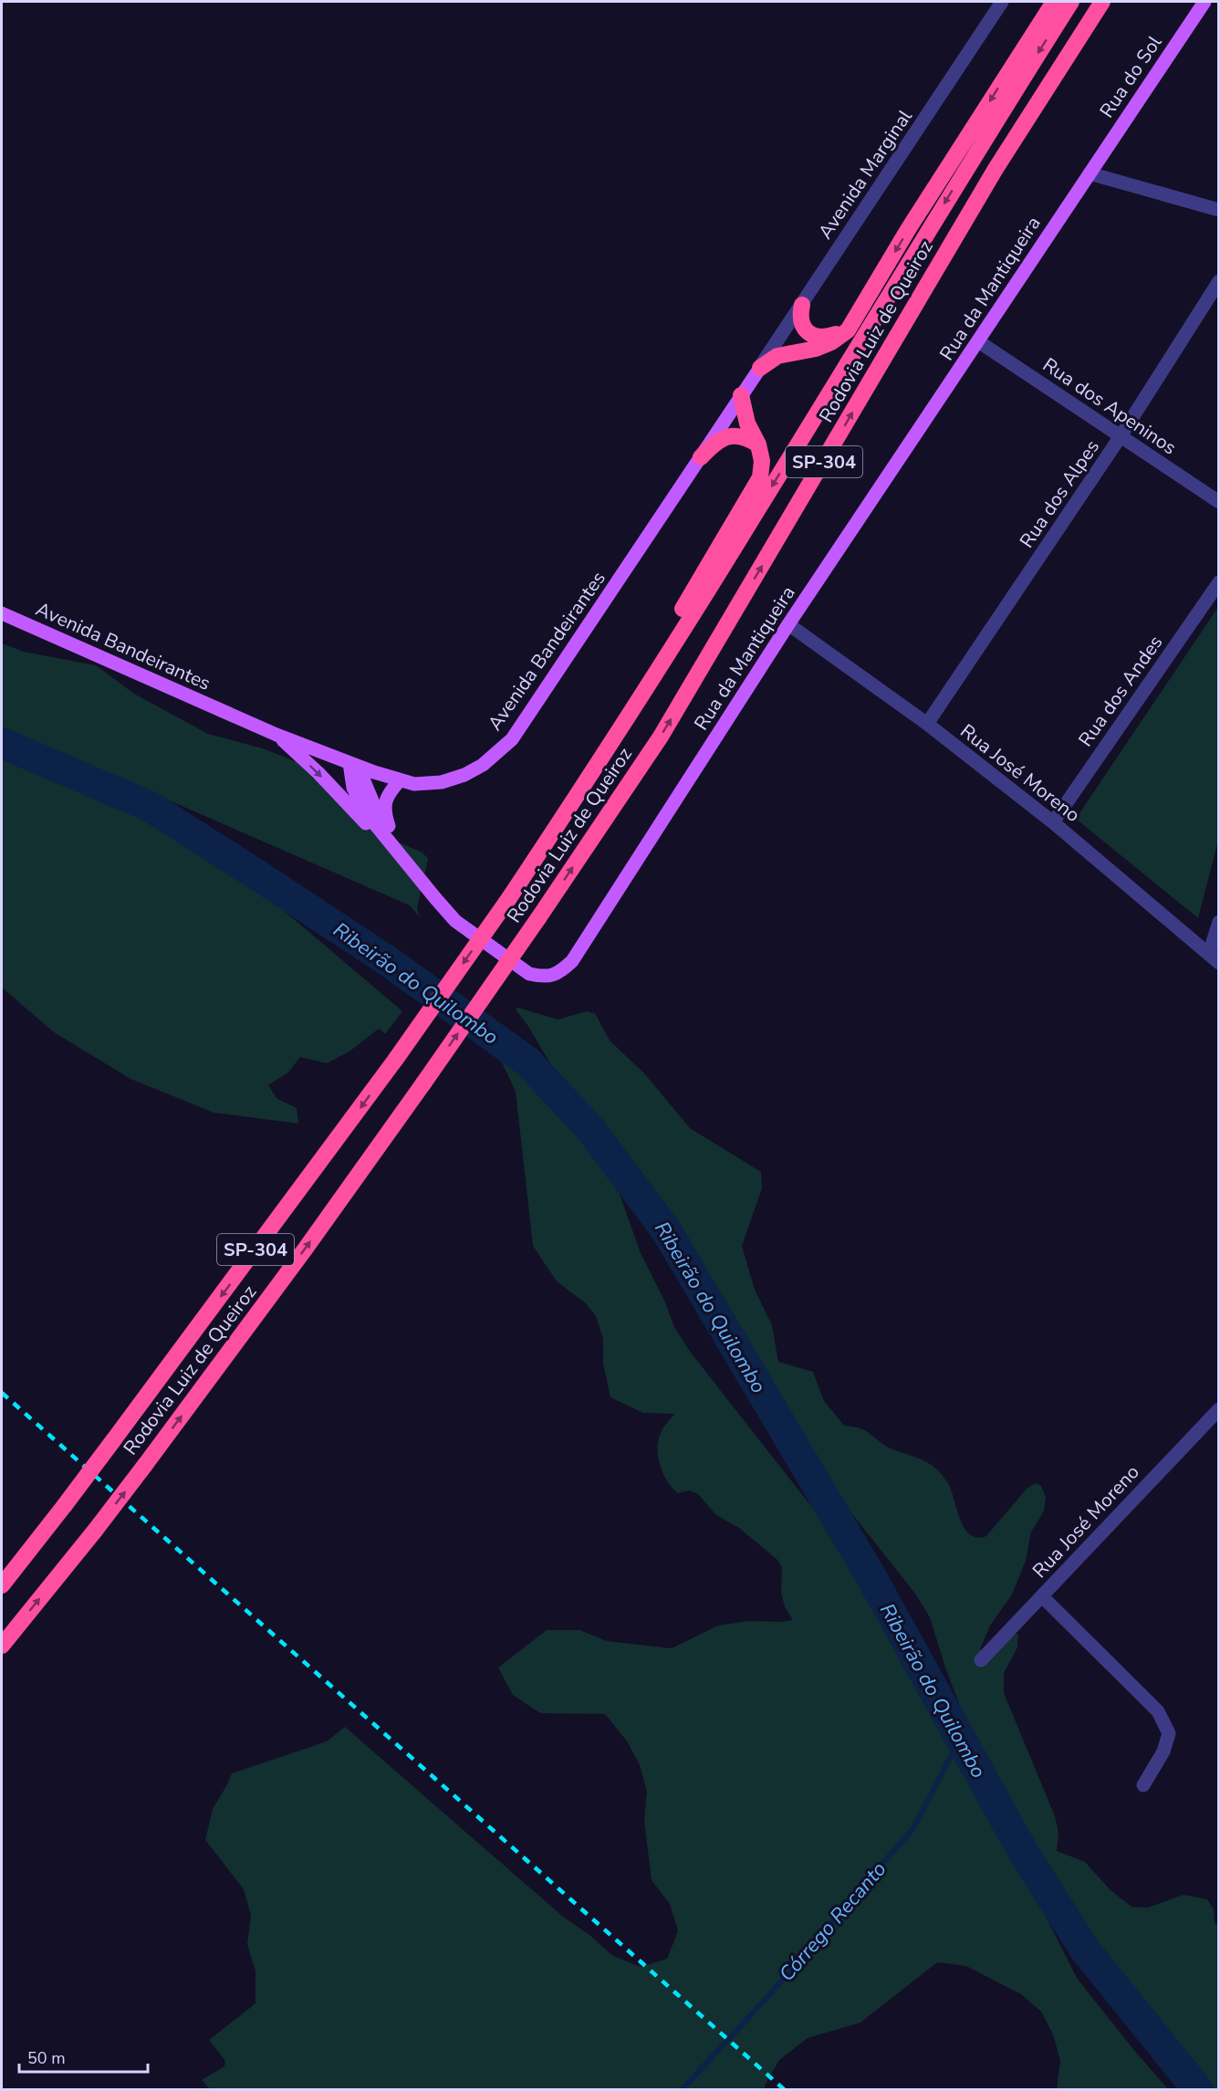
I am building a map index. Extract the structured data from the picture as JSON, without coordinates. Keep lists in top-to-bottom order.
{
  "streets": {
    "highway": ["Rodovia Luiz de Queiroz", "SP-304"],
    "main road": ["Rua do Sol", "Rua da Mantiqueira", "Avenida Bandeirantes"],
    "street": [
      "Avenida Marginal",
      "Rua dos Apeninos",
      "Rua dos Alpes",
      "Rua dos Andes",
      "Rua José Moreno"
    ]
  },
  "crossings": [
    ["Rua do Sol", "Rua da Mantiqueira"],
    ["Avenida Marginal", "Avenida Bandeirantes"],
    ["Rua da Mantiqueira", "Rua dos Apeninos"],
    ["Rua da Mantiqueira", "Avenida Bandeirantes"],
    ["Rua da Mantiqueira", "Rua José Moreno"],
    ["Rua dos Apeninos", "Rua dos Alpes"],
    ["Rua dos Alpes", "Rua José Moreno"],
    ["Rua dos Andes", "Rua José Moreno"]
  ],
  "water": ["Ribeirão do Quilombo", "Córrego Recanto"],
  "scale_bar": "50 m"
}
